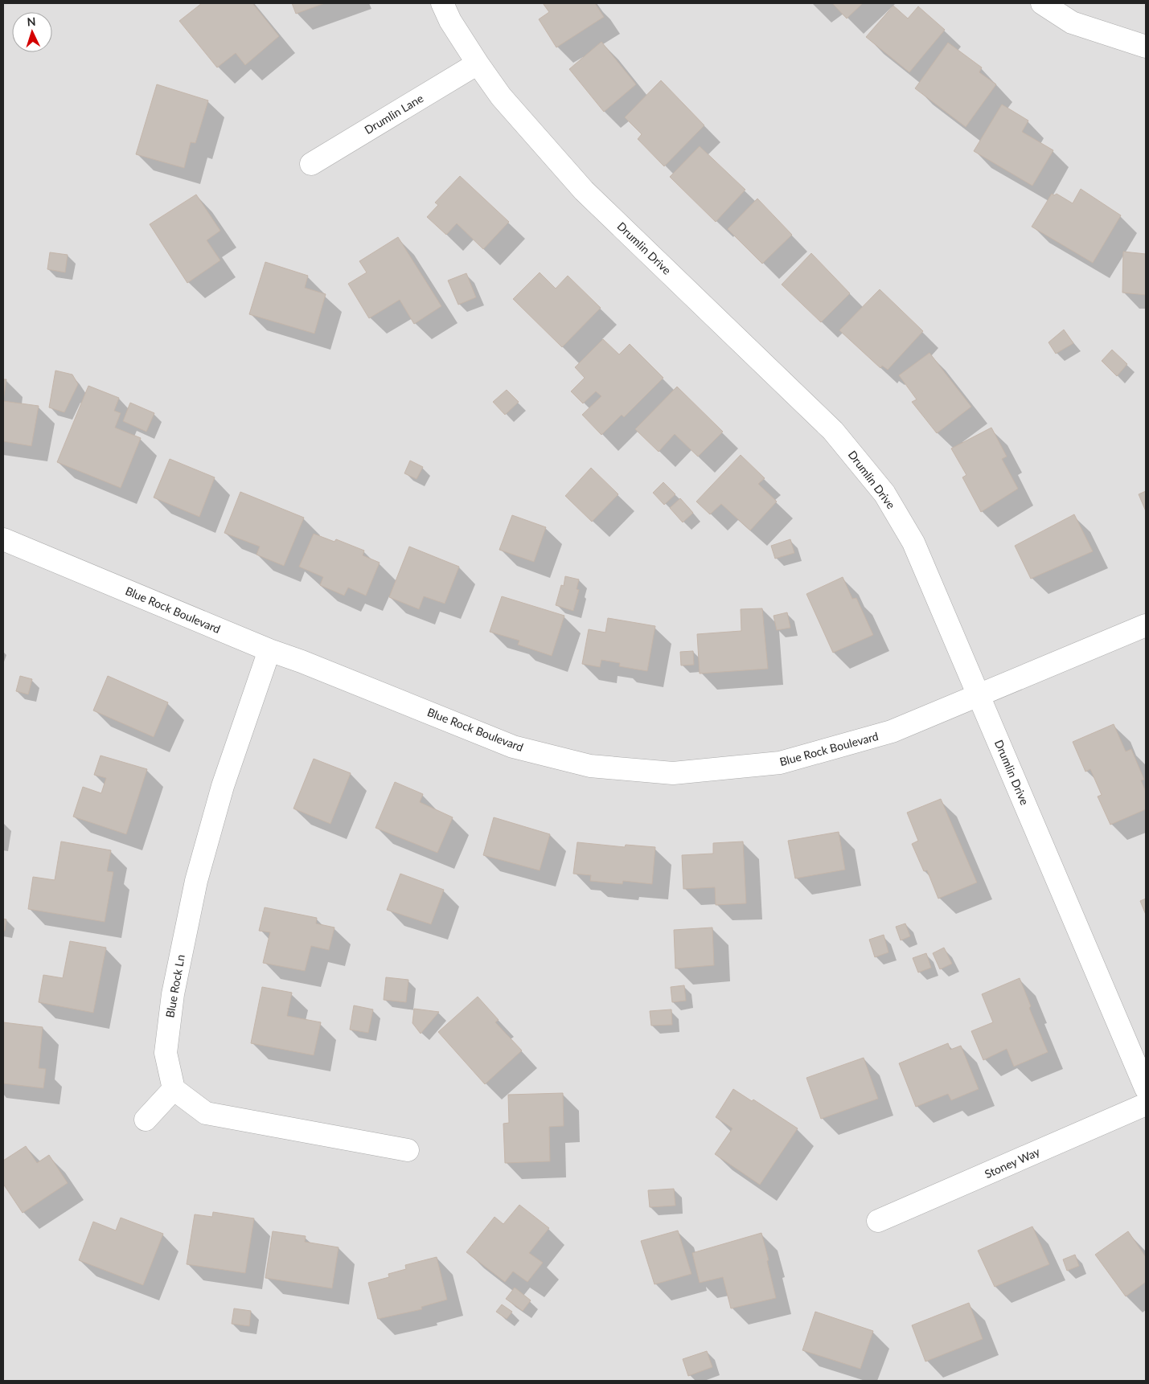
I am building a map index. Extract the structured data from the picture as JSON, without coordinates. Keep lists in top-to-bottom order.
{
  "streets": {
    "street": [
      "Drumlin Lane",
      "Drumlin Drive",
      "Blue Rock Boulevard",
      "Blue Rock Ln",
      "Stoney Way"
    ]
  },
  "crossings": [
    ["Drumlin Lane", "Drumlin Drive"],
    ["Drumlin Drive", "Blue Rock Boulevard"],
    ["Blue Rock Boulevard", "Blue Rock Ln"]
  ],
  "north": "top"
}
